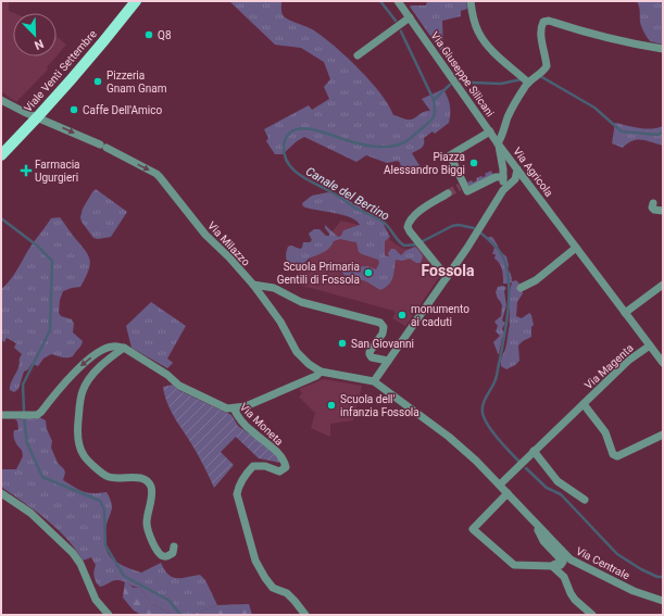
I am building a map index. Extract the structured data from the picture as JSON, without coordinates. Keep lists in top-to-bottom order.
{
  "streets": {
    "main road": ["Viale Venti Settembre"],
    "street": [
      "Via Giuseppe Silicani",
      "Via Agricola",
      "Via Milazzo",
      "Via Magenta",
      "Via Moneta",
      "Via Centrale"
    ]
  },
  "crossings": [
    ["Viale Venti Settembre", "Via Milazzo"],
    ["Via Giuseppe Silicani", "Via Agricola"],
    ["Via Agricola", "Via Magenta"],
    ["Via Milazzo", "Via Centrale"],
    ["Via Magenta", "Via Centrale"]
  ],
  "one_way": ["Via Milazzo"],
  "districts": ["Fossola"],
  "water": ["Canale del Bertino"],
  "places": {
    "other": [
      "Q8",
      "Pizzeria Gnam Gnam",
      "Caffe Dell'Amico",
      "Piazza Alessandro Biggi",
      "Scuola Primaria Gentili di Fossola",
      "monumento ai caduti",
      "San Giovanni",
      "Scuola dell' infanzia Fossola"
    ],
    "health": ["Farmacia Ugurgieri"]
  },
  "north": "bottom right"
}
